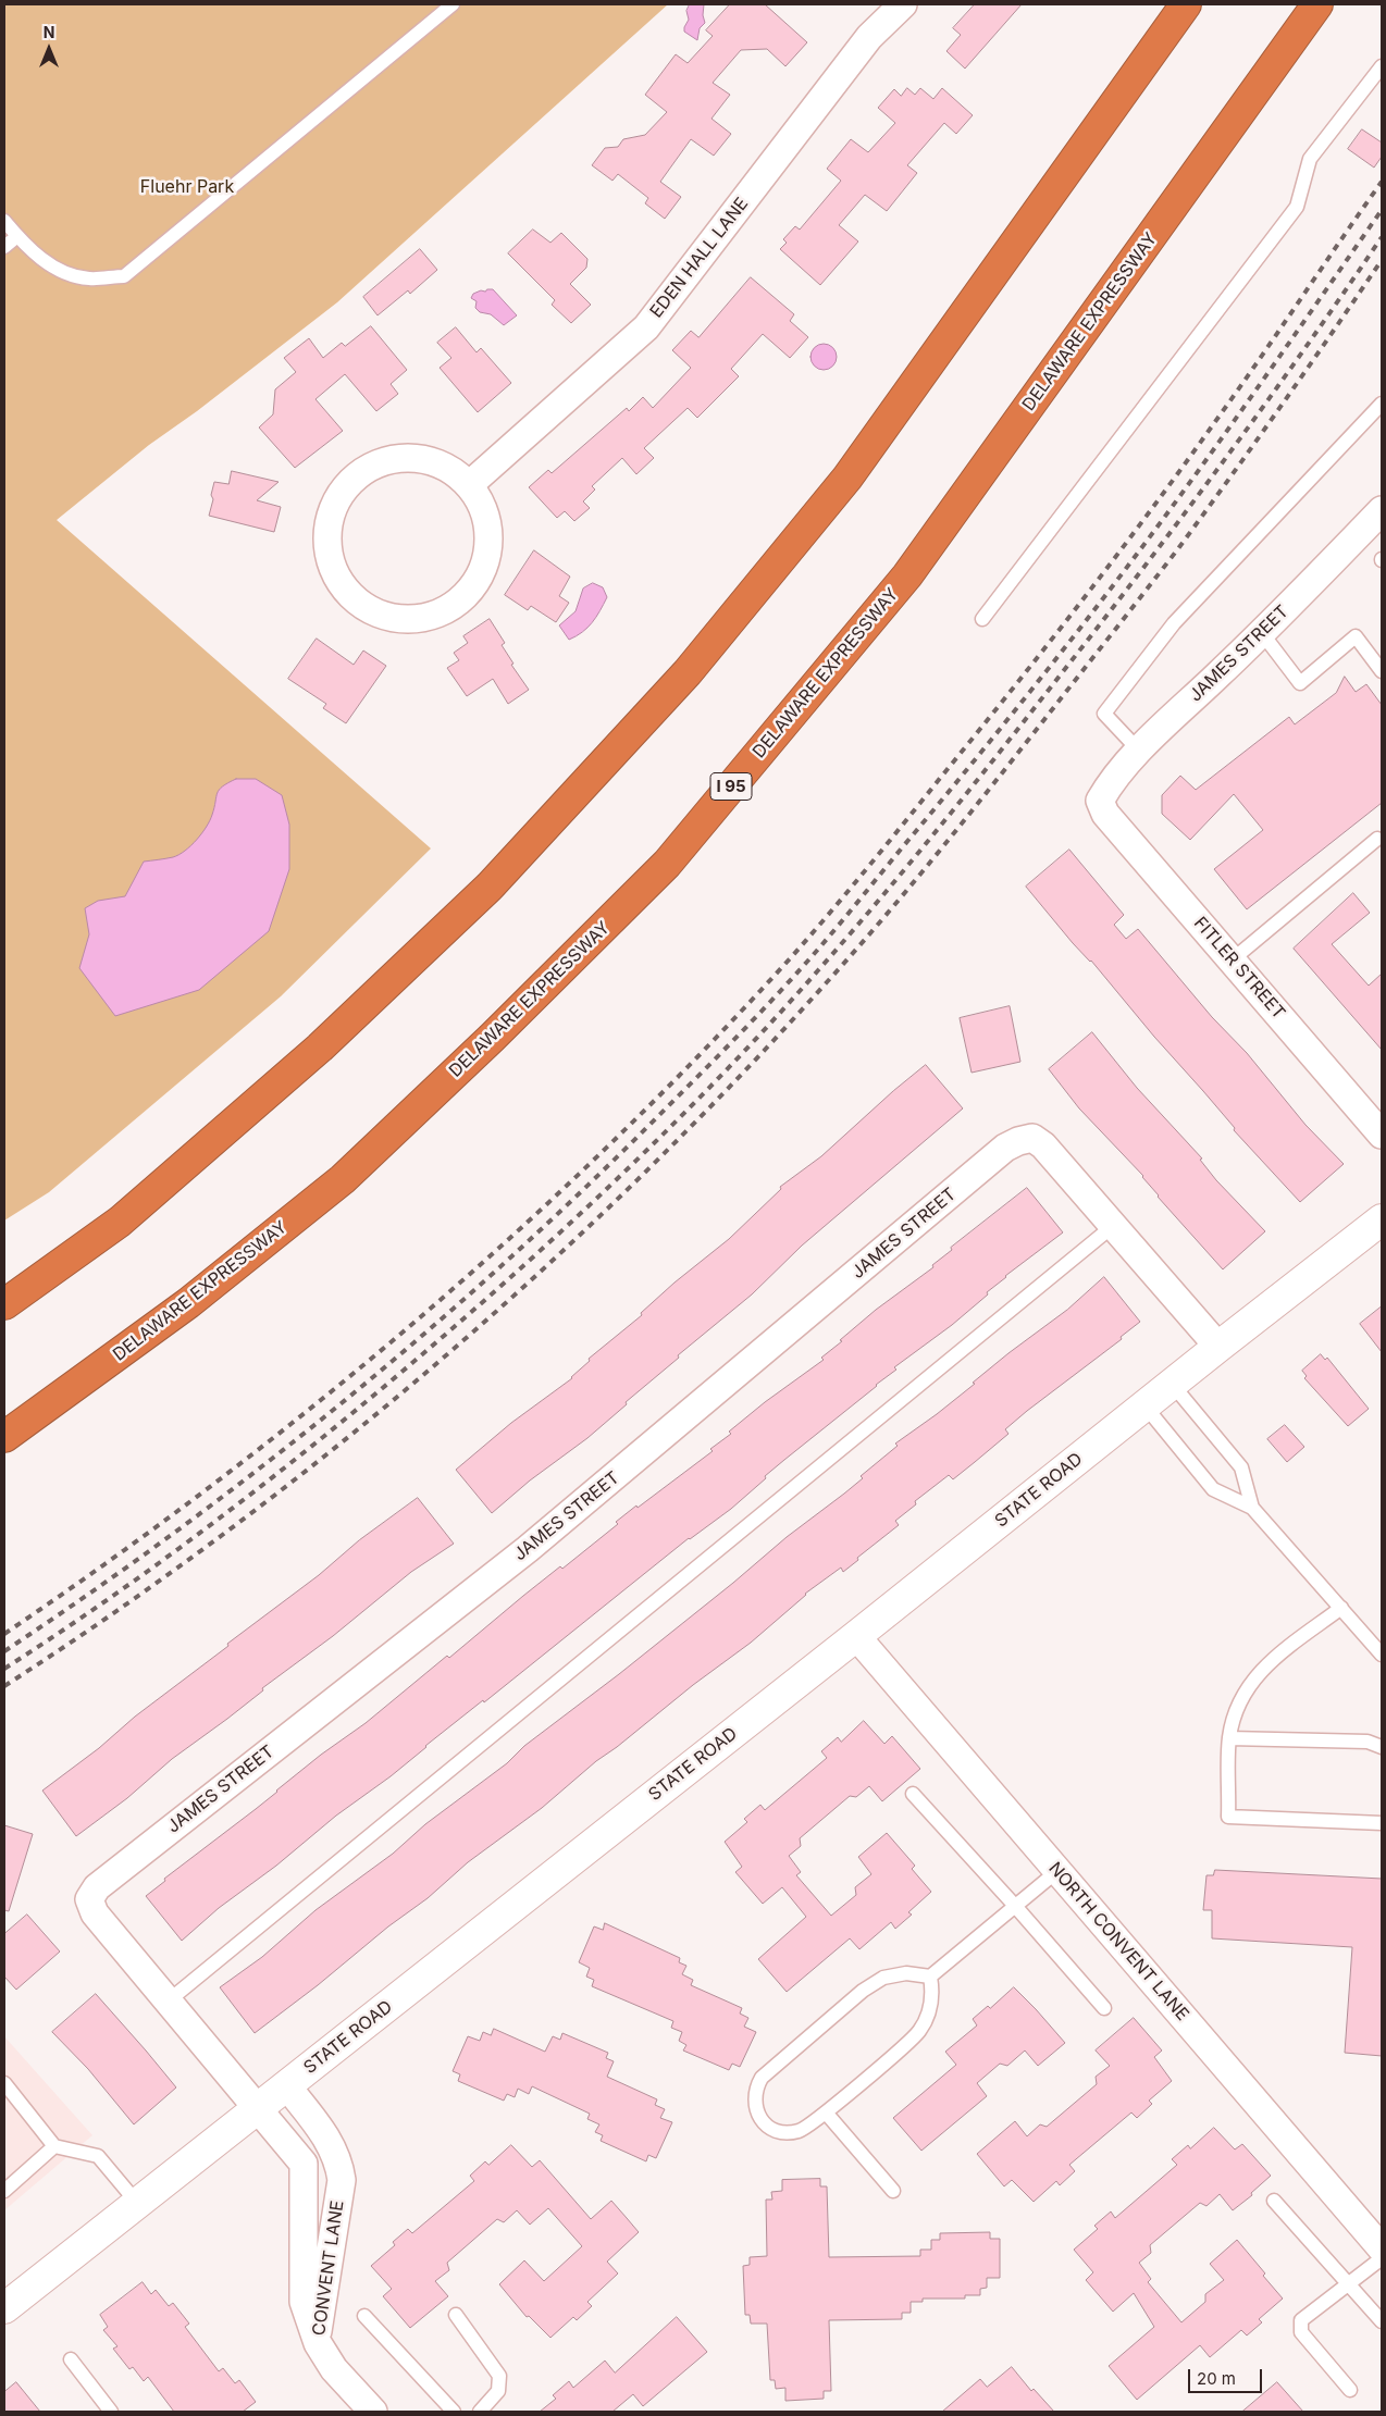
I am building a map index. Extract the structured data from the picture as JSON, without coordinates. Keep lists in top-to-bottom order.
{
  "streets": {
    "highway": ["DELAWARE EXPRESSWAY", "I 95"],
    "main road": ["STATE ROAD"],
    "street": [
      "EDEN HALL LANE",
      "JAMES STREET",
      "FITLER STREET",
      "NORTH CONVENT LANE",
      "CONVENT LANE"
    ]
  },
  "crossings": [
    ["JAMES STREET", "FITLER STREET"],
    ["JAMES STREET", "STATE ROAD"],
    ["JAMES STREET", "CONVENT LANE"],
    ["STATE ROAD", "NORTH CONVENT LANE"],
    ["STATE ROAD", "CONVENT LANE"]
  ],
  "parks": ["Fluehr Park"],
  "scale_bar": "20 m",
  "north": "top"
}
